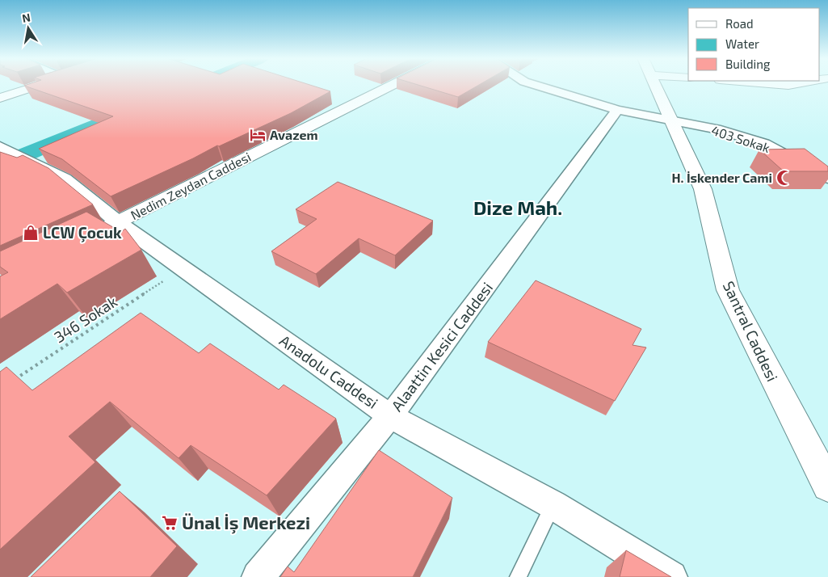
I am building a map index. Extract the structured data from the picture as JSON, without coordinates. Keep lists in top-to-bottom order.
{
  "streets": {
    "street": [
      "403 Sokak",
      "Nedim Zeydan Caddesi",
      "Santral Caddesi",
      "Alaattin Kesici Caddesi",
      "Anadolu Caddesi"
    ],
    "path": ["346 Sokak"]
  },
  "crossings": [
    ["403 Sokak", "Santral Caddesi"],
    ["403 Sokak", "Alaattin Kesici Caddesi"],
    ["Nedim Zeydan Caddesi", "Anadolu Caddesi"],
    ["346 Sokak", "Anadolu Caddesi"],
    ["Alaattin Kesici Caddesi", "Anadolu Caddesi"]
  ],
  "districts": ["Dize Mah."],
  "places": {
    "hotel": ["Avazem"],
    "mosque": ["H. İskender Cami"],
    "shop": ["LCW Çocuk"],
    "supermarket": ["Ünal İş Merkezi"]
  },
  "legend": ["Road", "Water", "Building"],
  "north": "top"
}
